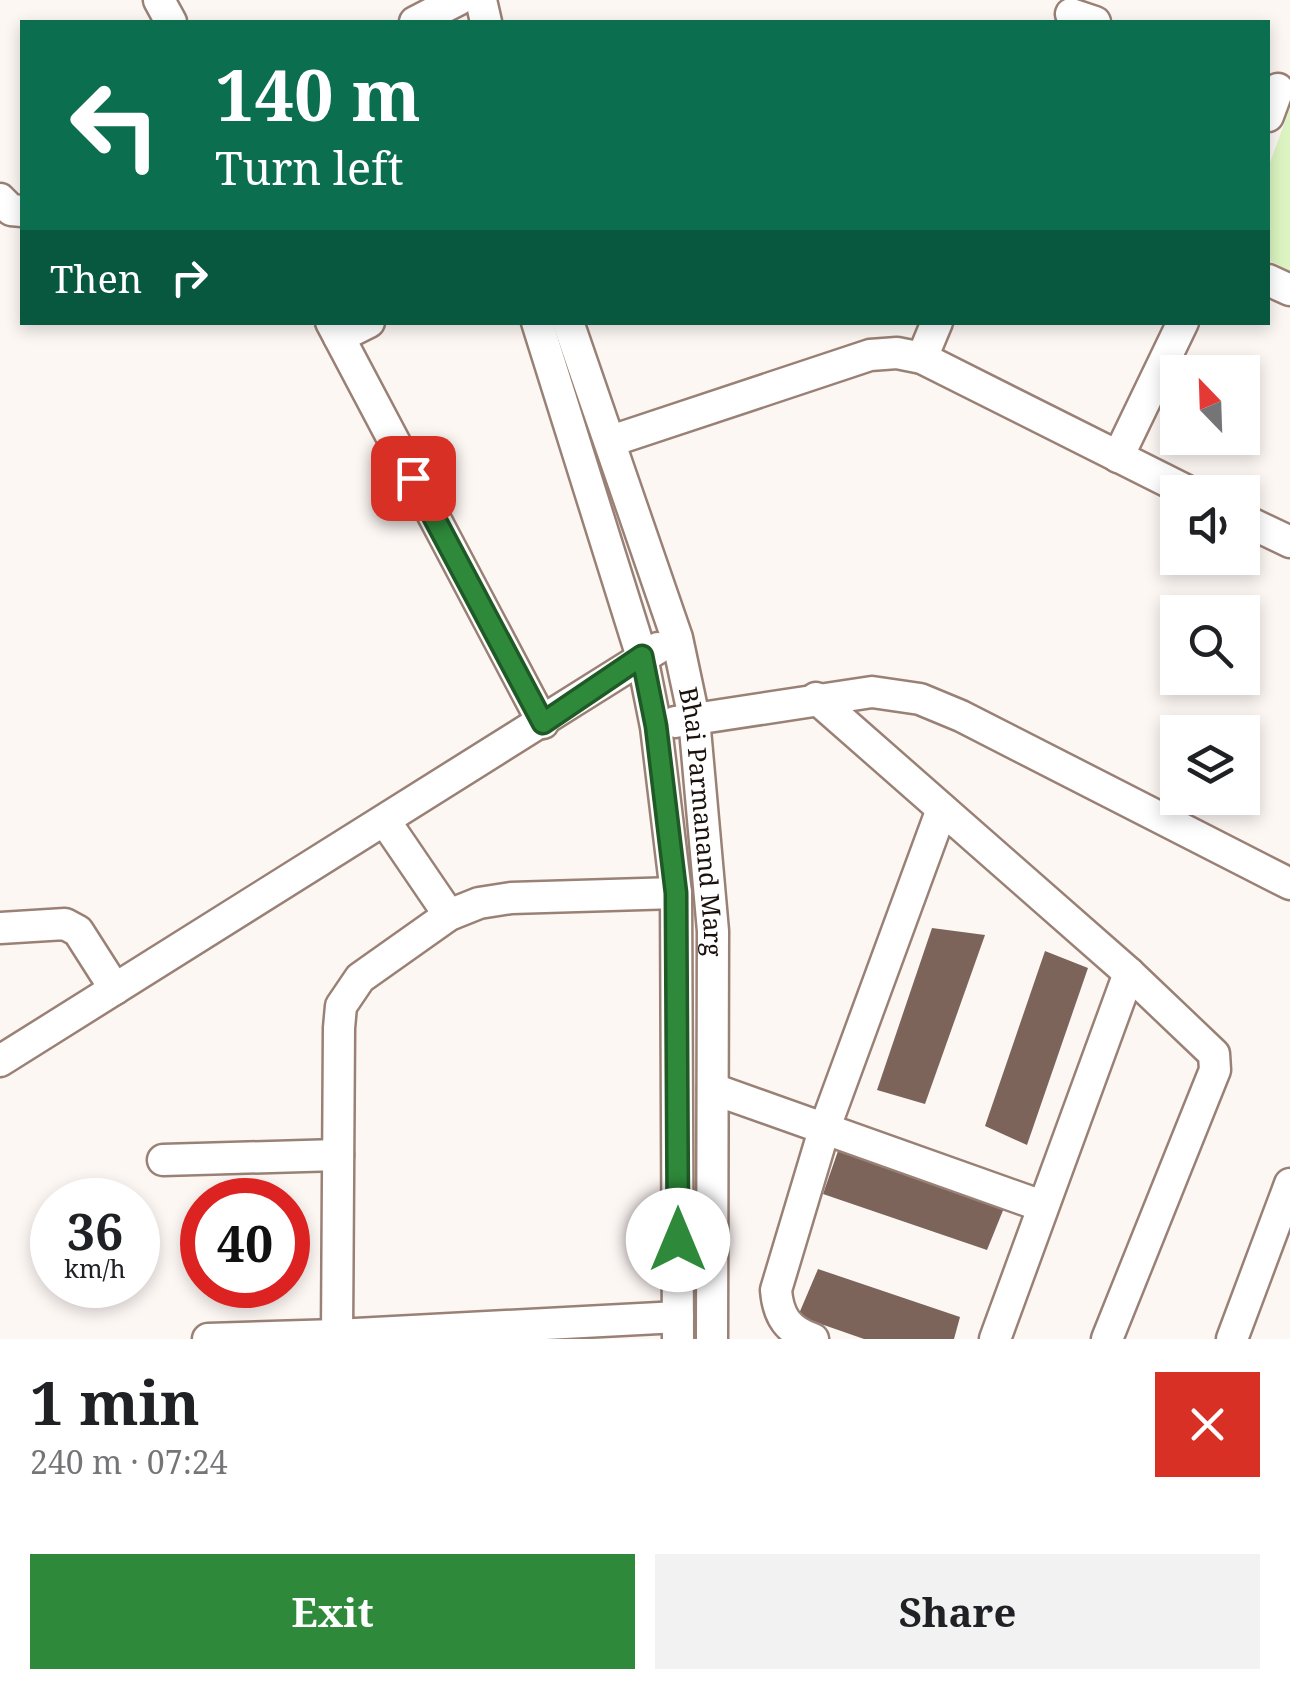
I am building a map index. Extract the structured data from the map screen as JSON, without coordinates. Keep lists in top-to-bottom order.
{
  "streets": {
    "street": ["Bhai Parmanand Marg"]
  },
  "north": "top left",
  "page": {
    "turn": ["140 m", "Turn left"],
    "then": "Then",
    "speed": "36 km/h",
    "limit": "40",
    "heading": ["1 min", "240 m · 07:24"],
    "buttons": ["Exit", "Share"]
  }
}
